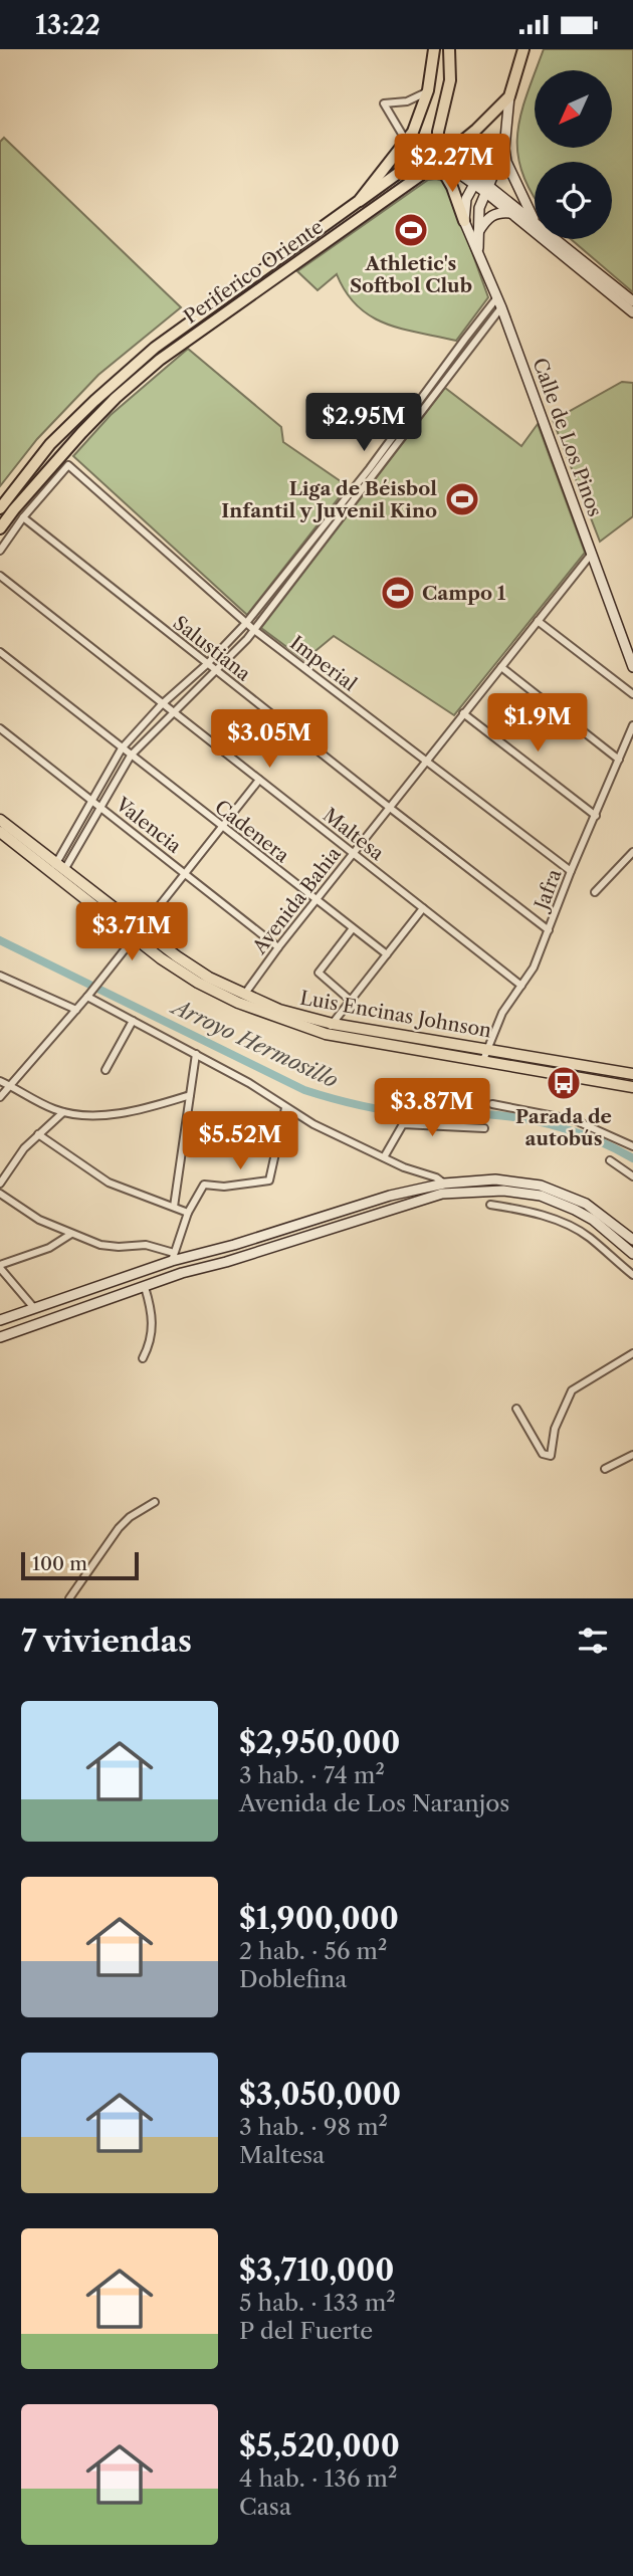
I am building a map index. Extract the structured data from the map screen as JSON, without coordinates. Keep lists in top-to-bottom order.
{
  "streets": {
    "highway": ["Periferico Oriente"],
    "main road": ["Luis Encinas Johnson"],
    "street": [
      "Calle de Los Pinos",
      "Salustiana",
      "Imperial",
      "Valencia",
      "Cadenera",
      "Maltesa",
      "Jafra",
      "Avenida Bahia"
    ]
  },
  "crossings": [
    ["Calle de Los Pinos", "Avenida Bahia"],
    ["Salustiana", "Imperial"],
    ["Salustiana", "Jafra"],
    ["Salustiana", "Avenida Bahia"],
    ["Imperial", "Jafra"],
    ["Imperial", "Avenida Bahia"],
    ["Valencia", "Avenida Bahia"],
    ["Cadenera", "Avenida Bahia"],
    ["Maltesa", "Jafra"],
    ["Maltesa", "Avenida Bahia"],
    ["Jafra", "Luis Encinas Johnson"],
    ["Avenida Bahia", "Luis Encinas Johnson"]
  ],
  "water": ["Arroyo Hermosillo"],
  "places": {
    "sports": ["Athletic's Softbol Club", "Liga de Béisbol Infantil y Juvenil Kino", "Campo 1"],
    "bus stop": ["Parada de autobús"]
  },
  "scale_bar": "100 m",
  "north": "bottom left",
  "page": {
    "status": "13:22",
    "price": [
      "$2.27M",
      "$2.95M",
      "$1.9M",
      "$3.05M",
      "$3.71M",
      "$3.87M",
      "$5.52M"
    ],
    "scale": "100 m",
    "heading": "7 viviendas",
    "list": [
      {
        "name": "$2,950,000",
        "note": "3 hab. · 74 m² · Avenida de Los Naranjos"
      },
      {
        "name": "$1,900,000",
        "note": "2 hab. · 56 m² · Doblefina"
      },
      {
        "name": "$3,050,000",
        "note": "3 hab. · 98 m² · Maltesa"
      },
      {
        "name": "$3,710,000",
        "note": "5 hab. · 133 m² · P del Fuerte"
      },
      {
        "name": "$5,520,000",
        "note": "4 hab. · 136 m² · Casa"
      }
    ]
  }
}
